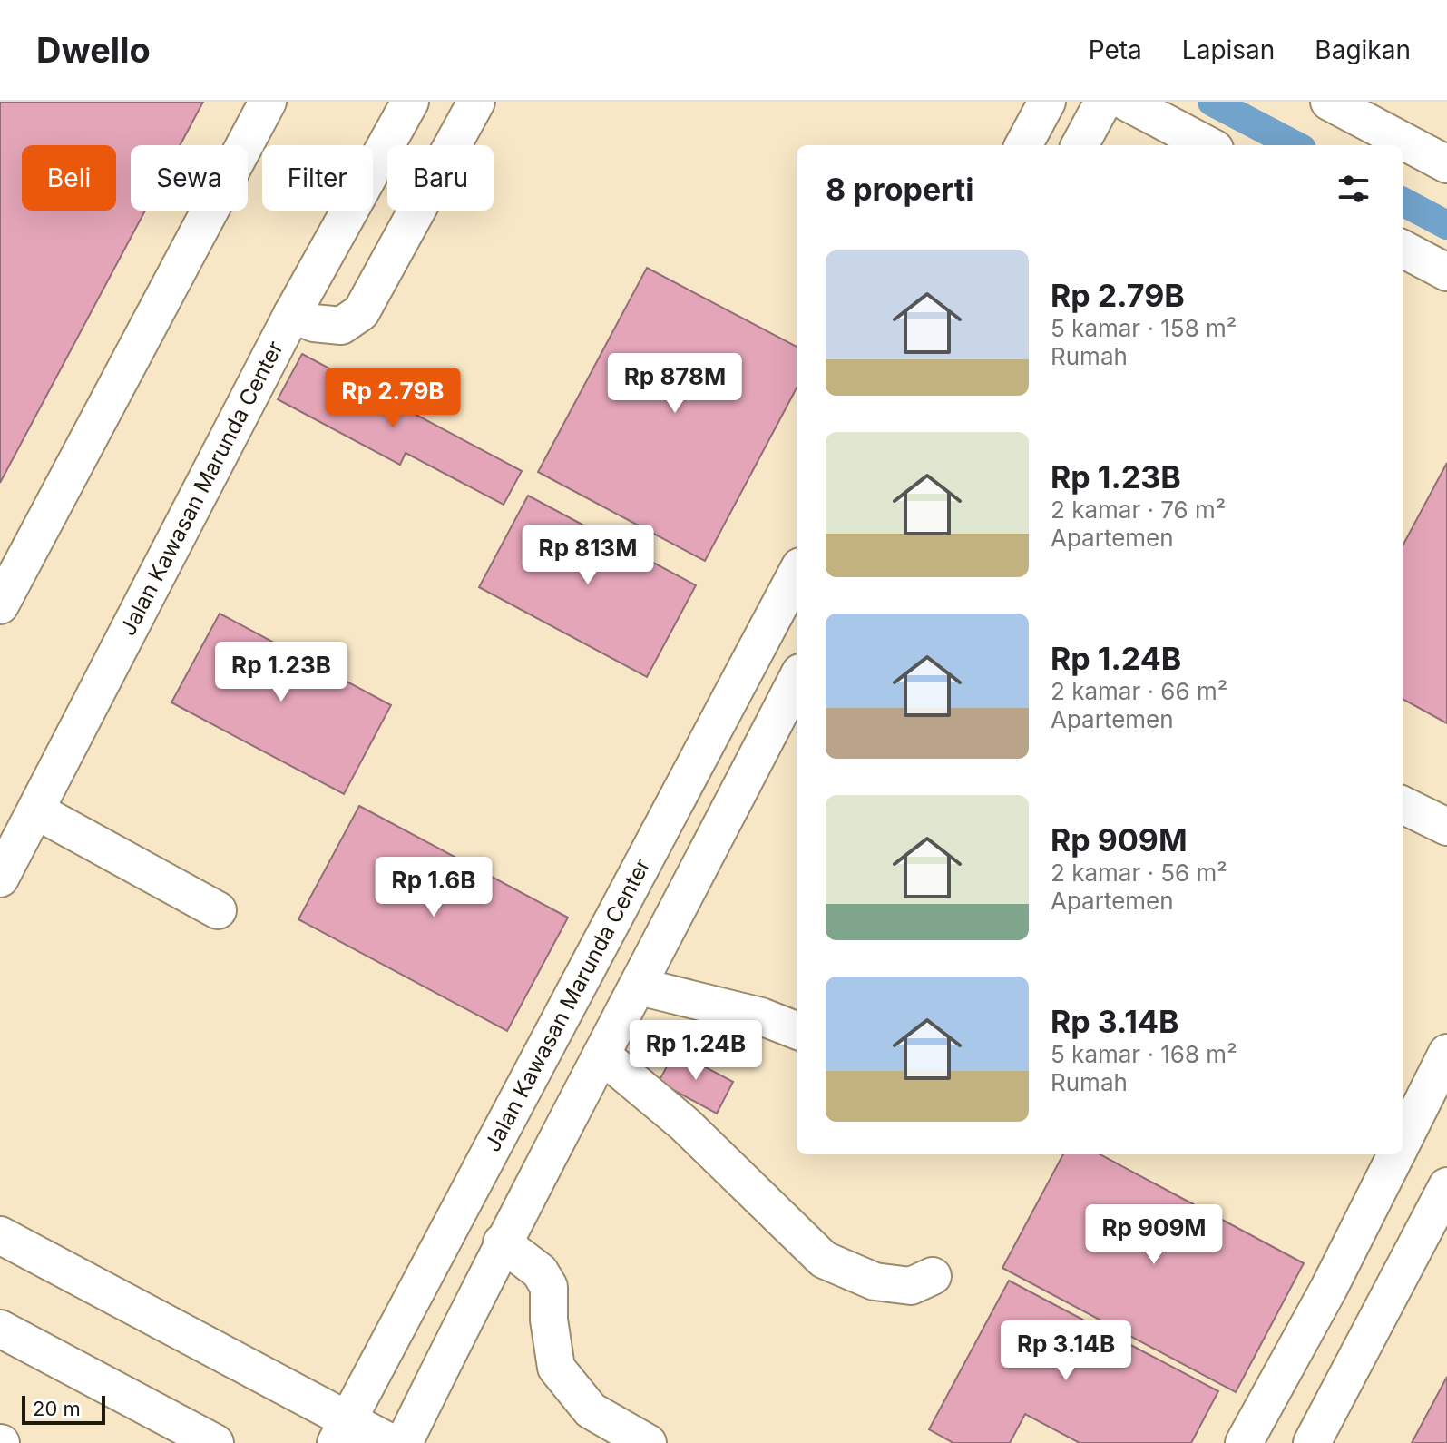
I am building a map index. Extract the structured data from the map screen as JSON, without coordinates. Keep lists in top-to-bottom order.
{
  "streets": {
    "lane": ["Jalan Kawasan Marunda Center"]
  },
  "scale_bar": "20 m",
  "page": {
    "header": "Dwello",
    "nav": ["Peta", "Lapisan", "Bagikan"],
    "chip": [
      "Beli",
      "Sewa",
      "Filter",
      "Baru"
    ],
    "heading": "8 properti",
    "list": [
      {
        "name": "Rp 2.79B",
        "note": "5 kamar · 158 m² · Rumah"
      },
      {
        "name": "Rp 1.23B",
        "note": "2 kamar · 76 m² · Apartemen"
      },
      {
        "name": "Rp 1.24B",
        "note": "2 kamar · 66 m² · Apartemen"
      },
      {
        "name": "Rp 909M",
        "note": "2 kamar · 56 m² · Apartemen"
      },
      {
        "name": "Rp 3.14B",
        "note": "5 kamar · 168 m² · Rumah"
      }
    ],
    "price": [
      "Rp 878M",
      "Rp 2.79B",
      "Rp 813M",
      "Rp 1.23B",
      "Rp 1.6B",
      "Rp 1.24B",
      "Rp 909M",
      "Rp 3.14B"
    ],
    "scale": "20 m"
  }
}
